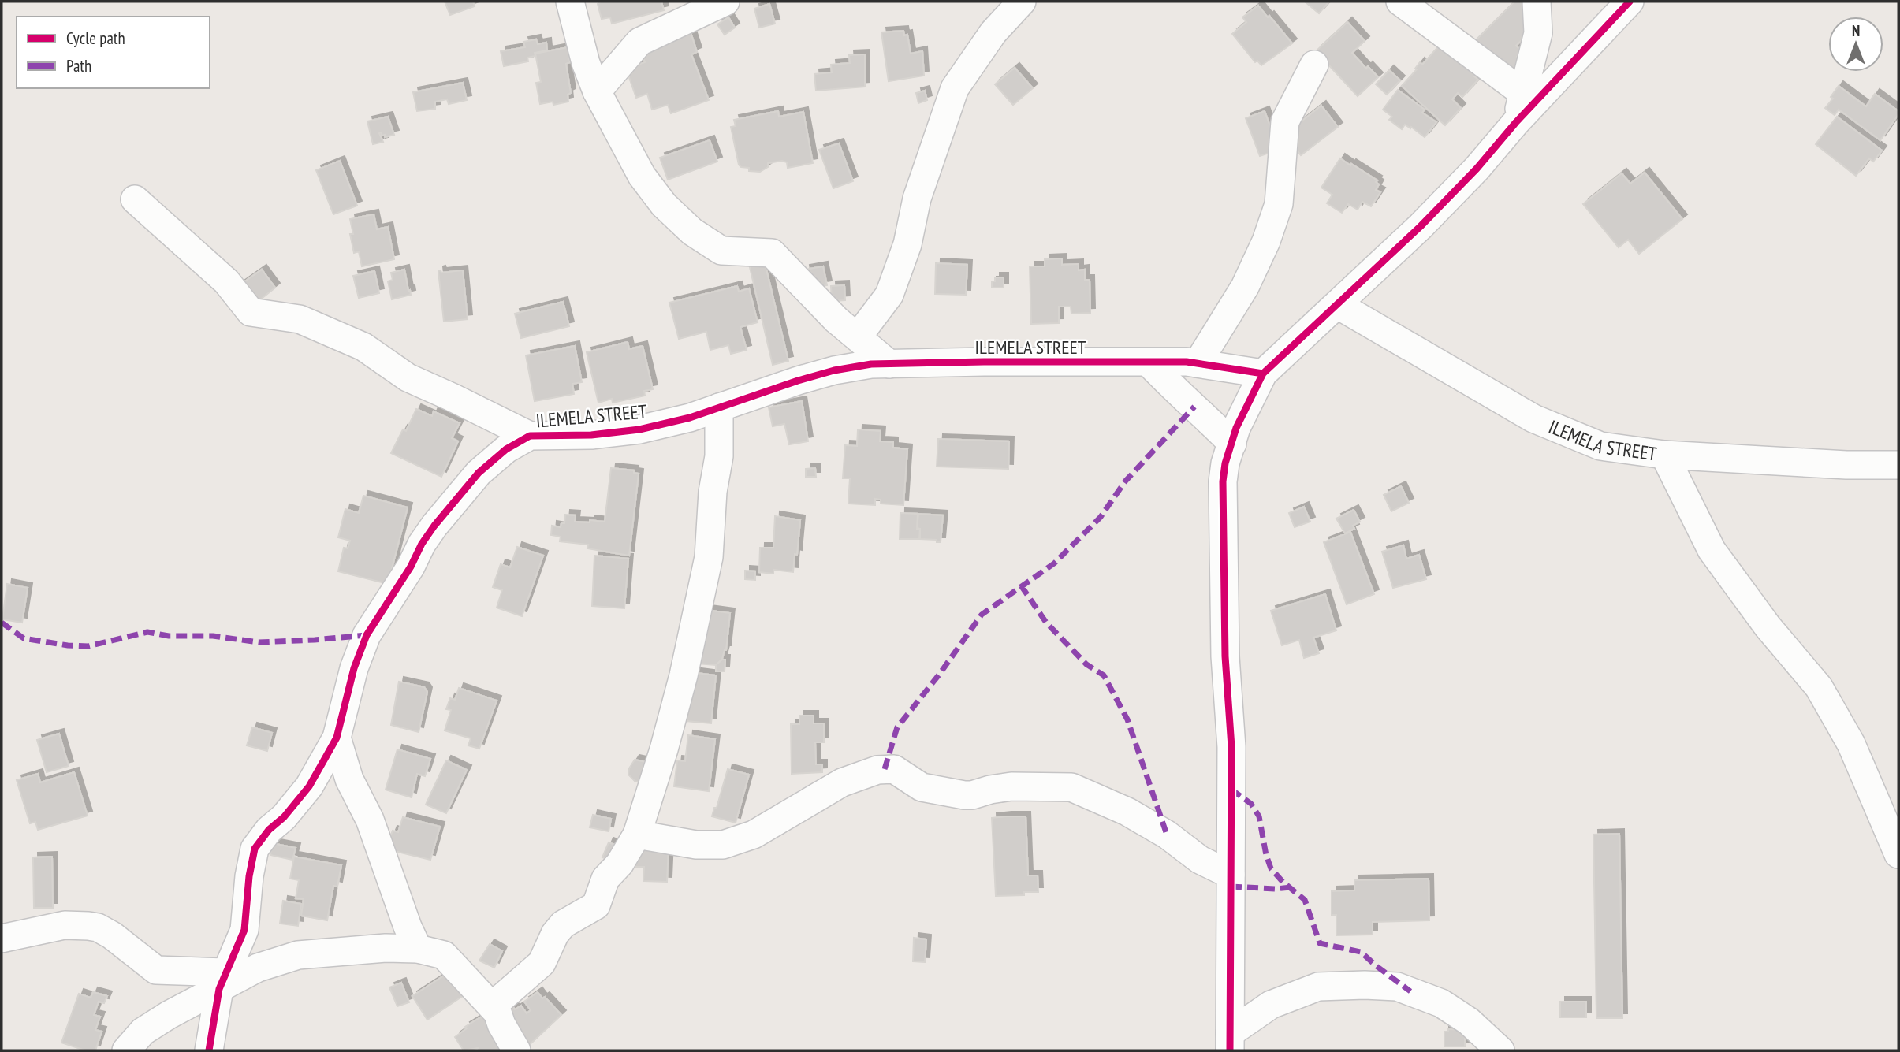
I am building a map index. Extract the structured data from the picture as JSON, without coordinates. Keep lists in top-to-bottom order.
{
  "streets": {
    "street": ["ILEMELA STREET"]
  },
  "legend": ["Cycle path", "Path"],
  "north": "top"
}
